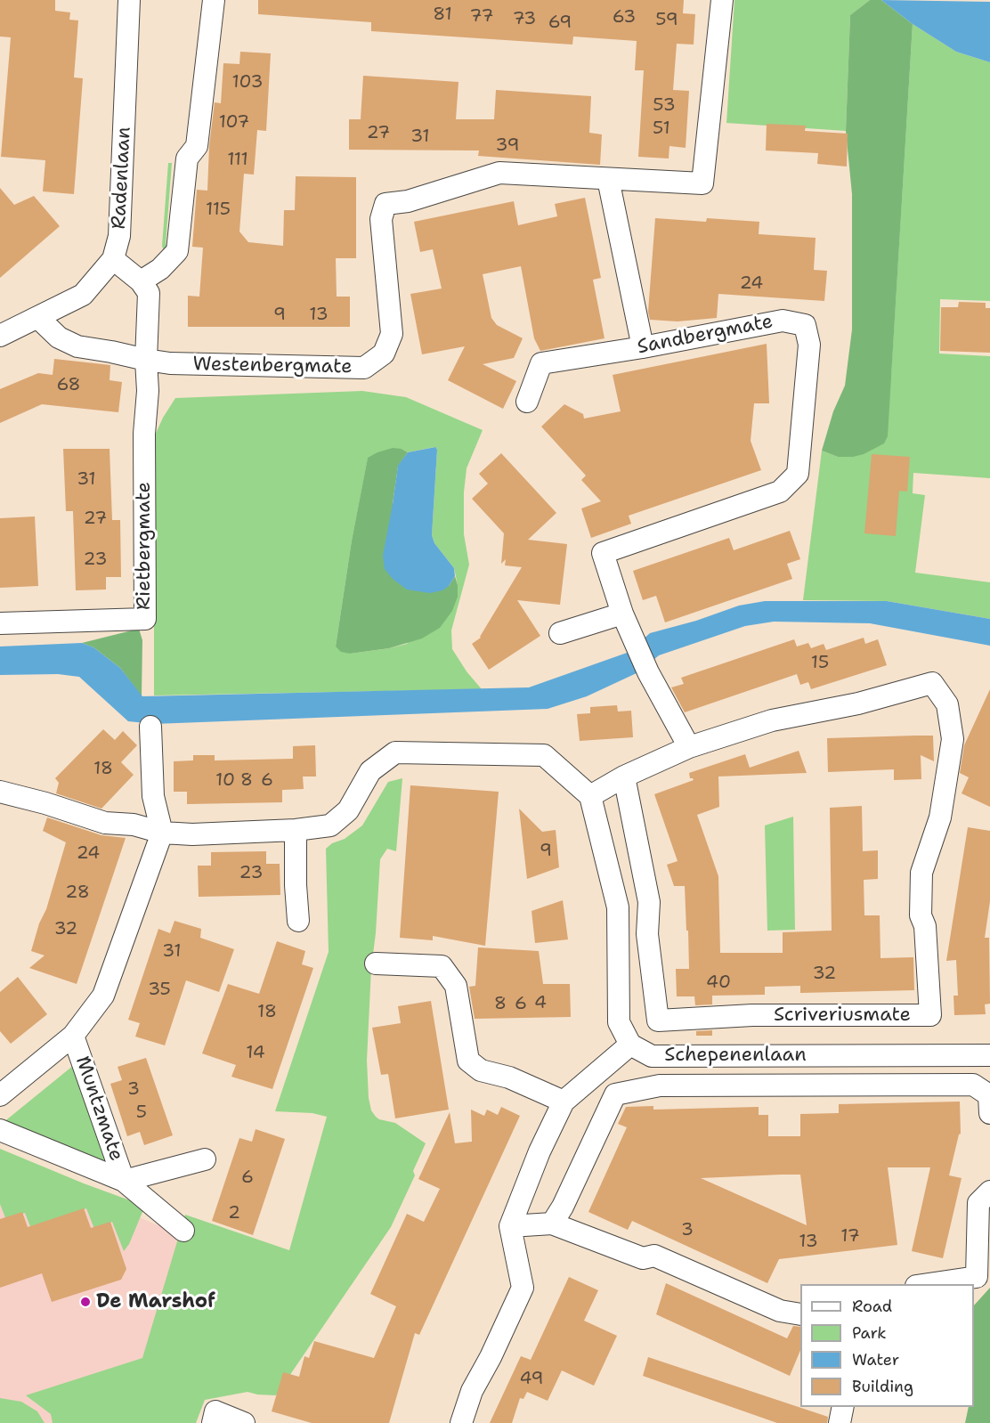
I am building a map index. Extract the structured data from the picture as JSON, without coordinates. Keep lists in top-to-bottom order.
{
  "streets": {
    "street": [
      "Radenlaan",
      "Sandbergmate",
      "Westenbergmate",
      "Rietbergmate",
      "Scriveriusmate",
      "Schepenenlaan",
      "Muntzmate"
    ]
  },
  "crossings": [
    ["Sandbergmate", "Scriveriusmate"],
    ["Westenbergmate", "Rietbergmate"]
  ],
  "places": ["De Marshof"],
  "house_numbers": [
    "81",
    "77",
    "63",
    "73",
    "59",
    "69",
    "103",
    "53",
    "107",
    "51",
    "27",
    "31",
    "39",
    "111",
    "115",
    "24",
    "9",
    "13",
    "68",
    "31",
    "27",
    "23",
    "15",
    "18",
    "10",
    "8",
    "6",
    "9",
    "24",
    "23",
    "28",
    "32",
    "31",
    "32",
    "40",
    "35",
    "4",
    "8",
    "6",
    "18",
    "14",
    "3",
    "5",
    "6",
    "2",
    "3",
    "17",
    "13",
    "49"
  ],
  "legend": [
    "Road",
    "Park",
    "Water",
    "Building"
  ]
}
